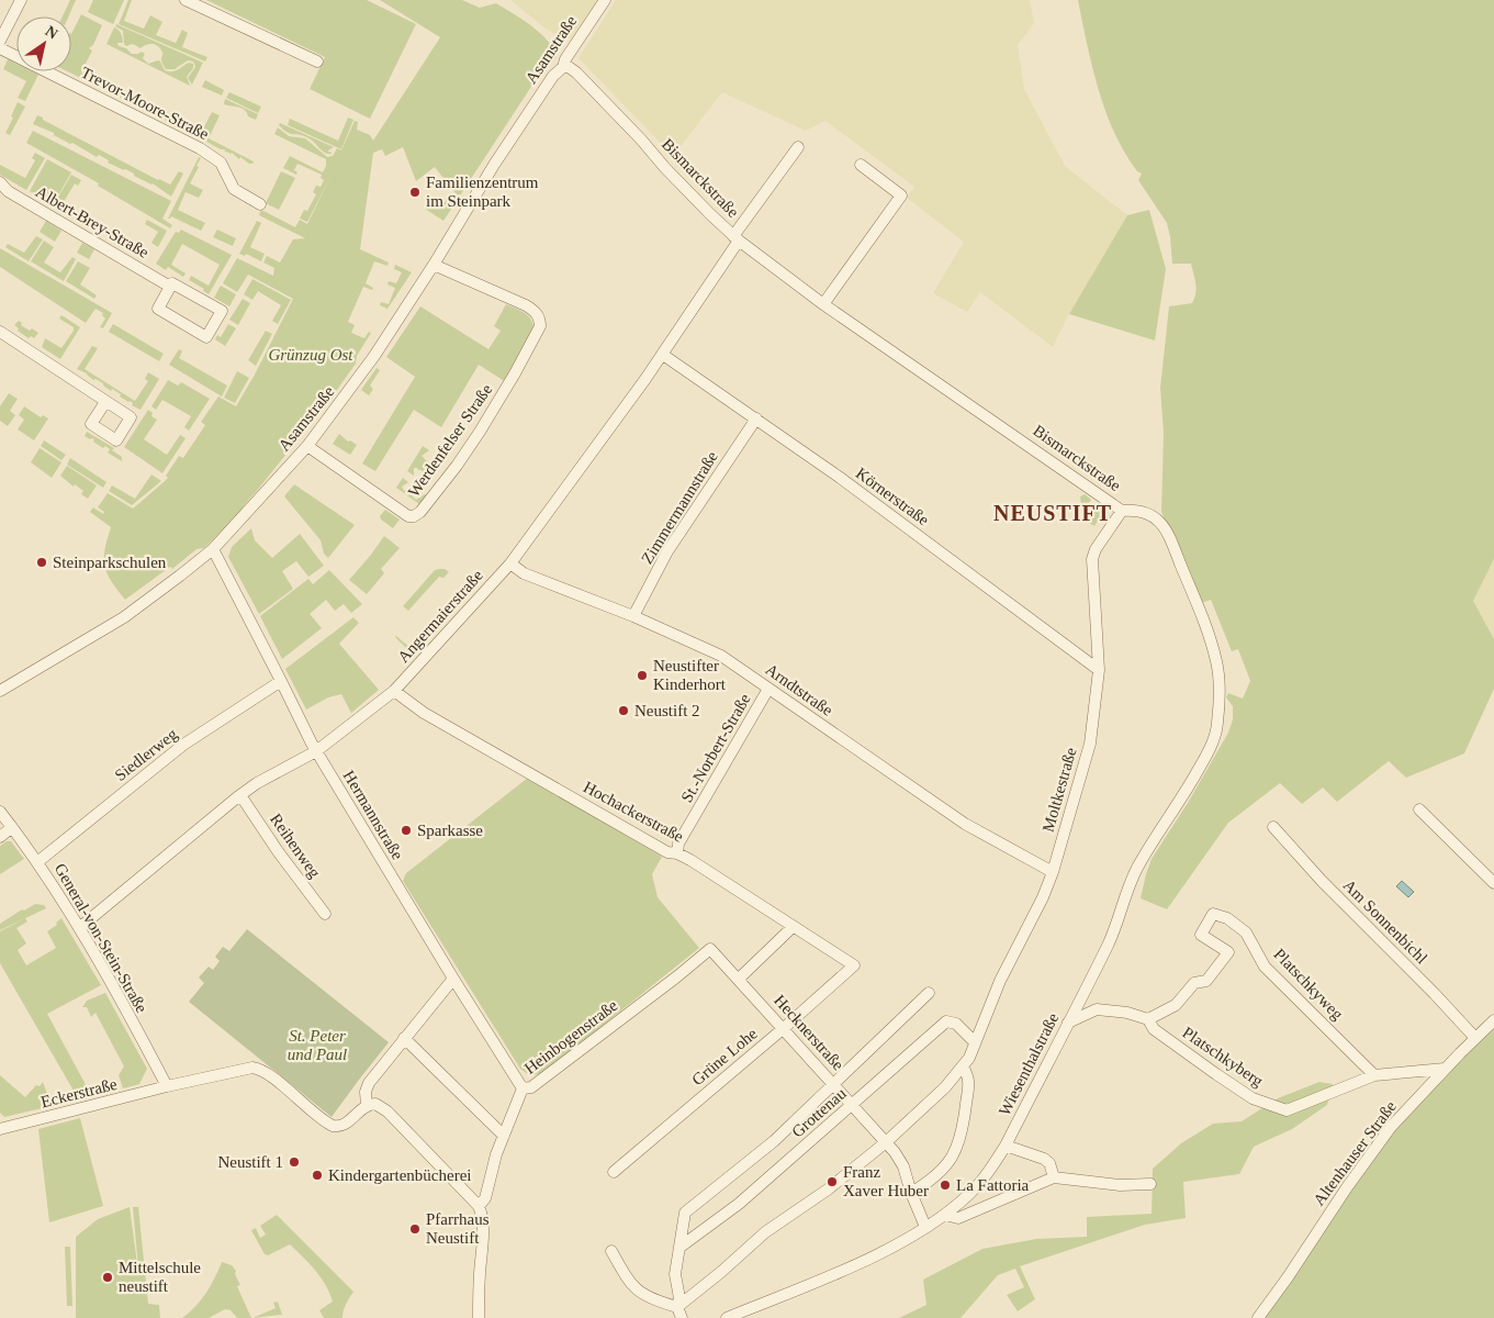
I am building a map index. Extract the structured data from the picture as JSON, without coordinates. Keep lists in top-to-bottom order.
{
  "streets": {
    "street": [
      "Asamstraße",
      "Trevor-Moore-Straße",
      "Bismarckstraße",
      "Albert-Brey-Straße",
      "Werdenfelser Straße",
      "Körnerstraße",
      "Zimmermannstraße",
      "Angermaierstraße",
      "Arndtstraße",
      "St.-Norbert-Straße",
      "Siedlerweg",
      "Moltkestraße",
      "Hochackerstraße",
      "Hermannstraße",
      "Reihenweg",
      "Am Sonnenbichl",
      "General-von-Stein-Straße",
      "Platschkyweg",
      "Hecknerstraße",
      "Heinbogenstraße",
      "Grüne Lohe",
      "Platschkyberg",
      "Wiesenthalstraße",
      "Eckerstraße",
      "Grottenau",
      "Altenhauser Straße"
    ]
  },
  "crossings": [
    ["Asamstraße", "Bismarckstraße"],
    ["Asamstraße", "Werdenfelser Straße"],
    ["Asamstraße", "Hermannstraße"],
    ["Bismarckstraße", "Angermaierstraße"],
    ["Bismarckstraße", "Moltkestraße"],
    ["Bismarckstraße", "Wiesenthalstraße"],
    ["Körnerstraße", "Zimmermannstraße"],
    ["Körnerstraße", "Angermaierstraße"],
    ["Körnerstraße", "Moltkestraße"],
    ["Zimmermannstraße", "Arndtstraße"],
    ["Angermaierstraße", "Arndtstraße"],
    ["Angermaierstraße", "Hochackerstraße"],
    ["Angermaierstraße", "Hermannstraße"],
    ["Angermaierstraße", "Reihenweg"],
    ["Angermaierstraße", "General-von-Stein-Straße"],
    ["Arndtstraße", "St.-Norbert-Straße"],
    ["Arndtstraße", "Moltkestraße"],
    ["St.-Norbert-Straße", "Hochackerstraße"],
    ["Siedlerweg", "Hermannstraße"],
    ["Siedlerweg", "General-von-Stein-Straße"],
    ["Moltkestraße", "Hecknerstraße"],
    ["Moltkestraße", "Grottenau"],
    ["Hochackerstraße", "Grüne Lohe"],
    ["Hermannstraße", "Heinbogenstraße"],
    ["Am Sonnenbichl", "Altenhauser Straße"],
    ["General-von-Stein-Straße", "Eckerstraße"],
    ["Platschkyweg", "Platschkyberg"],
    ["Hecknerstraße", "Heinbogenstraße"],
    ["Hecknerstraße", "Grüne Lohe"],
    ["Hecknerstraße", "Wiesenthalstraße"],
    ["Hecknerstraße", "Grottenau"]
  ],
  "districts": ["NEUSTIFT"],
  "parks": ["Grünzug Ost", "St. Peter und Paul"],
  "places": [
    "Familienzentrum im Steinpark",
    "Steinparkschulen",
    "Neustifter Kinderhort",
    "Neustift 2",
    "Sparkasse",
    "Neustift 1",
    "Kindergartenbücherei",
    "Franz Xaver Huber",
    "La Fattoria",
    "Pfarrhaus Neustift",
    "Mittelschule neustift"
  ],
  "north": "top right"
}
